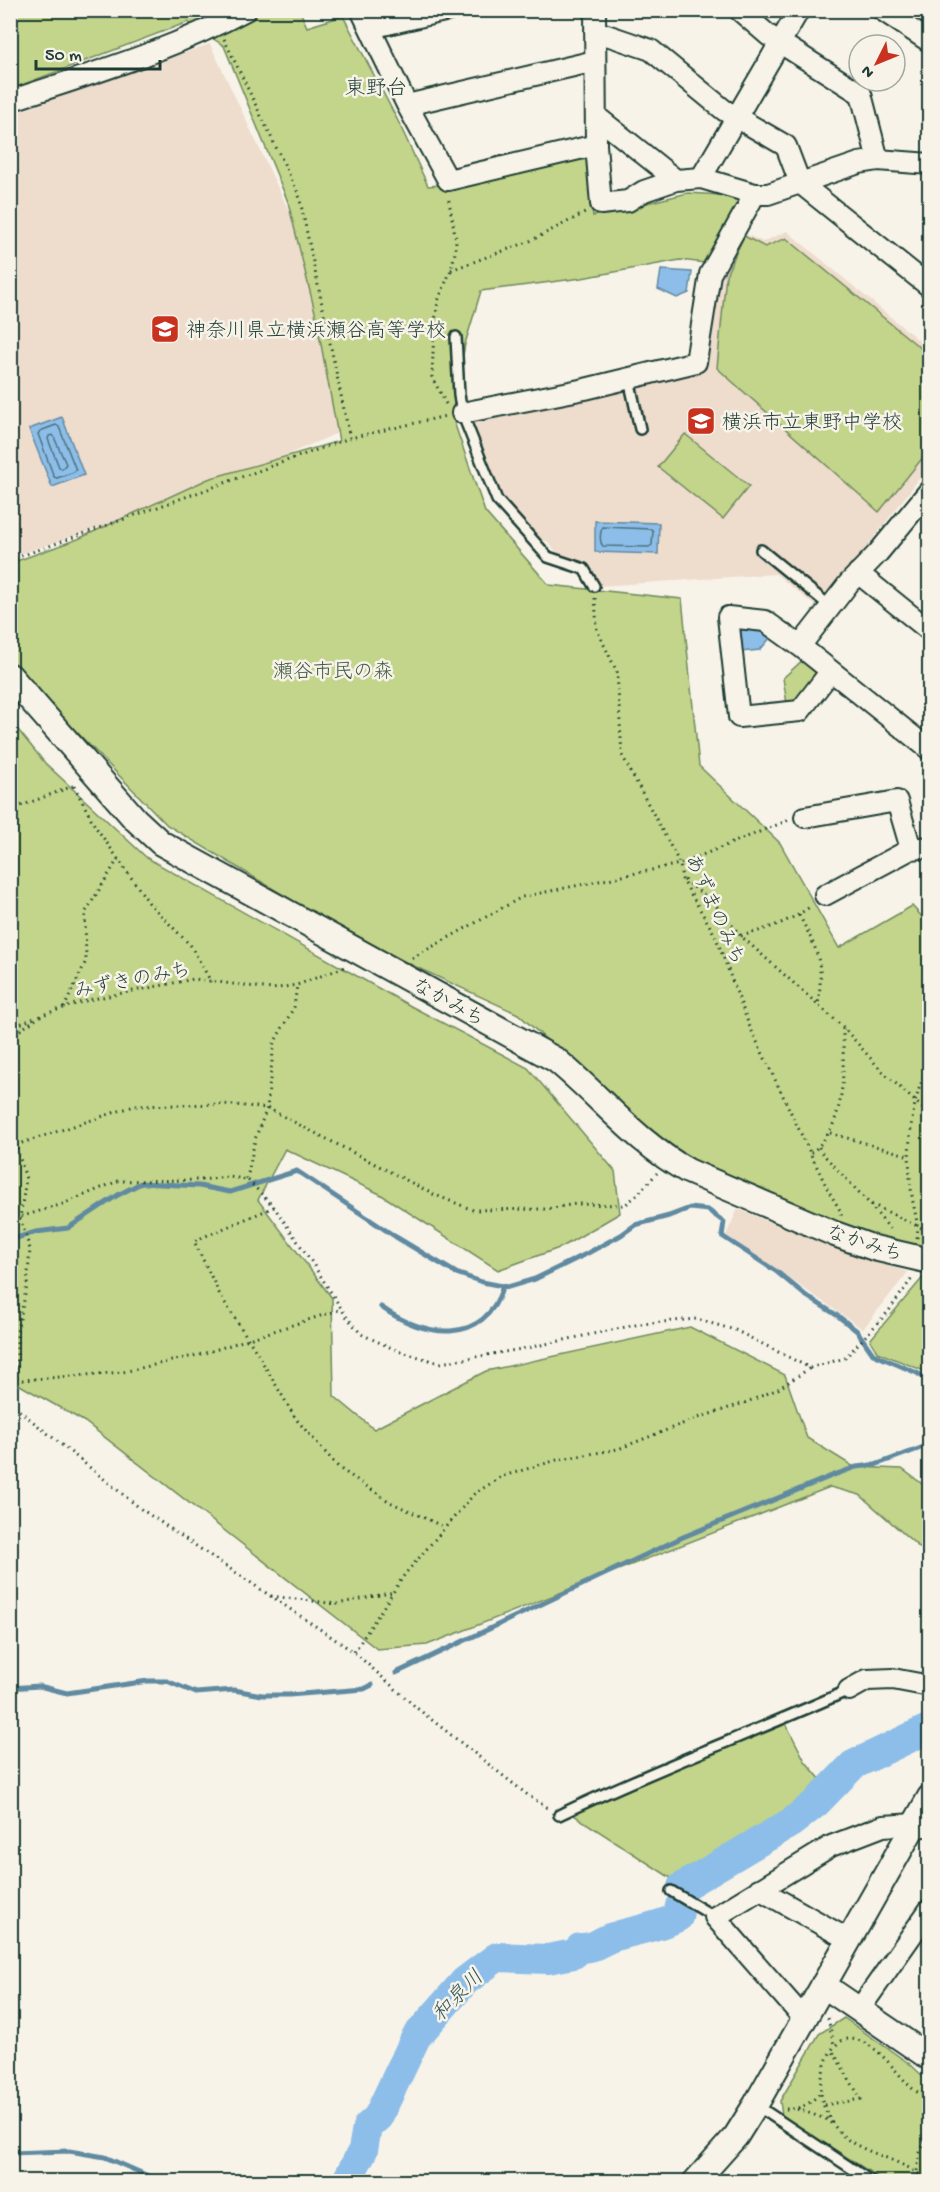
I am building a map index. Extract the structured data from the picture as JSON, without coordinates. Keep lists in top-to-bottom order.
{
  "streets": {
    "street": ["なかみち"],
    "path": ["あずまのみち", "みずきのみち"]
  },
  "crossings": [
    ["あずまのみち", "なかみち"],
    ["みずきのみち", "なかみち"]
  ],
  "districts": ["東野台"],
  "water": ["和泉川"],
  "parks": ["瀬谷市民の森"],
  "places": {
    "school or university": ["神奈川県立横浜瀬谷高等学校", "横浜市立東野中学校"]
  },
  "scale_bar": "50 m",
  "north": "bottom left"
}
